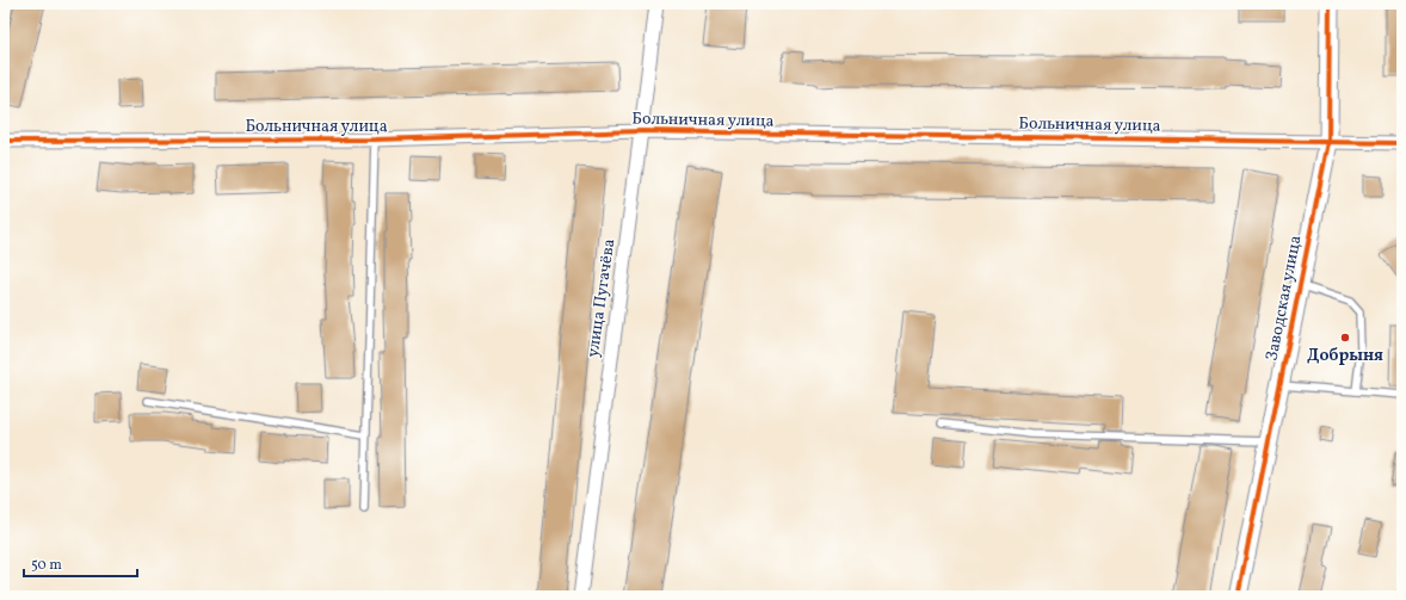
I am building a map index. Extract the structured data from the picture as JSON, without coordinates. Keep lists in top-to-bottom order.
{
  "streets": {
    "street": ["Больничная улица", "улица Пугачёва", "Заводская улица"]
  },
  "crossings": [
    ["Больничная улица", "улица Пугачёва"],
    ["Больничная улица", "Заводская улица"]
  ],
  "places": ["Добрыня"],
  "scale_bar": "50 m"
}
